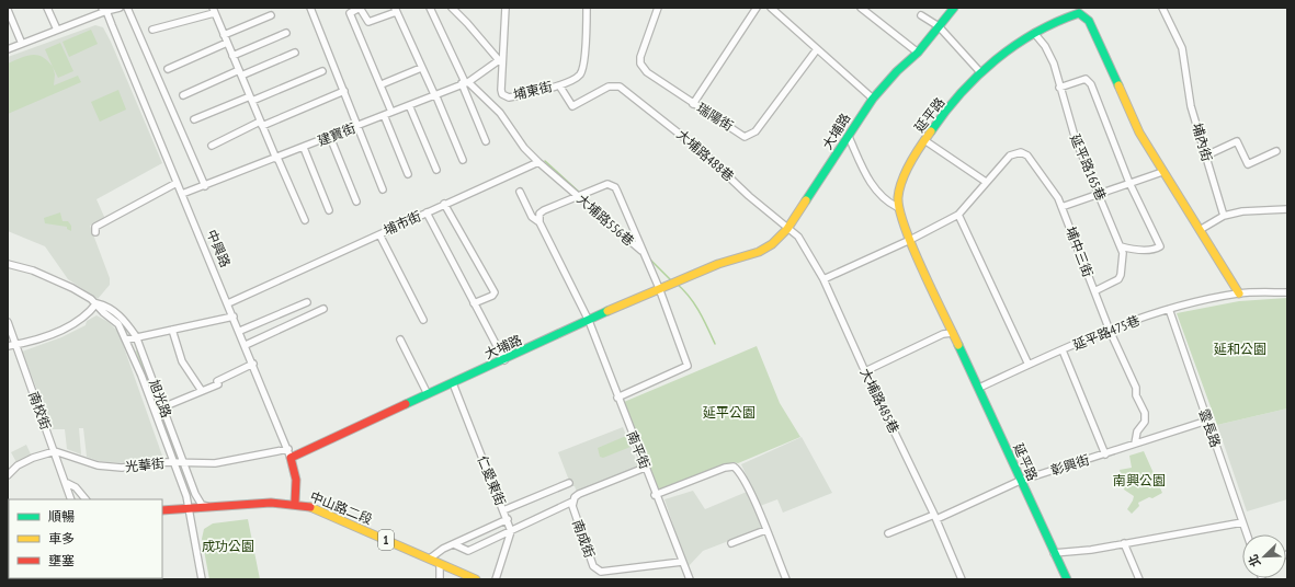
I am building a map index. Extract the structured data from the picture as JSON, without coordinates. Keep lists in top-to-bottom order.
{
  "streets": {
    "main road": [
      "延平路",
      "大埔路",
      "中興路",
      "中山路二段",
      "1"
    ],
    "street": [
      "埔東街",
      "瑞陽街",
      "建寶街",
      "埔內街",
      "大埔路488巷",
      "延平路165巷",
      "大埔路556巷",
      "埔市街",
      "埔中三街",
      "延平路475巷",
      "旭光路",
      "大埔路485巷",
      "南校街",
      "雲長路",
      "南平街",
      "光華街",
      "彰興街",
      "仁愛東街",
      "南成街"
    ]
  },
  "crossings": [
    ["埔東街", "大埔路488巷"],
    ["延平路", "延平路165巷"],
    ["延平路", "延平路475巷"],
    ["延平路", "彰興街"],
    ["大埔路", "大埔路488巷"],
    ["大埔路", "大埔路556巷"],
    ["大埔路", "埔市街"],
    ["大埔路", "中興路"],
    ["大埔路", "大埔路485巷"],
    ["大埔路", "南平街"],
    ["大埔路", "仁愛東街"],
    ["建寶街", "大埔路556巷"],
    ["建寶街", "中興路"],
    ["大埔路488巷", "大埔路485巷"],
    ["延平路165巷", "埔中三街"],
    ["大埔路556巷", "南平街"],
    ["埔市街", "中興路"],
    ["中興路", "光華街"],
    ["中興路", "中山路二段"],
    ["埔中三街", "延平路475巷"],
    ["埔中三街", "彰興街"],
    ["延平路475巷", "雲長路"],
    ["旭光路", "光華街"],
    ["旭光路", "中山路二段"],
    ["大埔路485巷", "彰興街"],
    ["南校街", "光華街"],
    ["雲長路", "彰興街"],
    ["南平街", "南成街"]
  ],
  "parks": [
    "延和公園",
    "延平公園",
    "南興公園",
    "成功公園"
  ],
  "legend": ["順暢", "車多", "壅塞"],
  "north": "bottom left"
}
